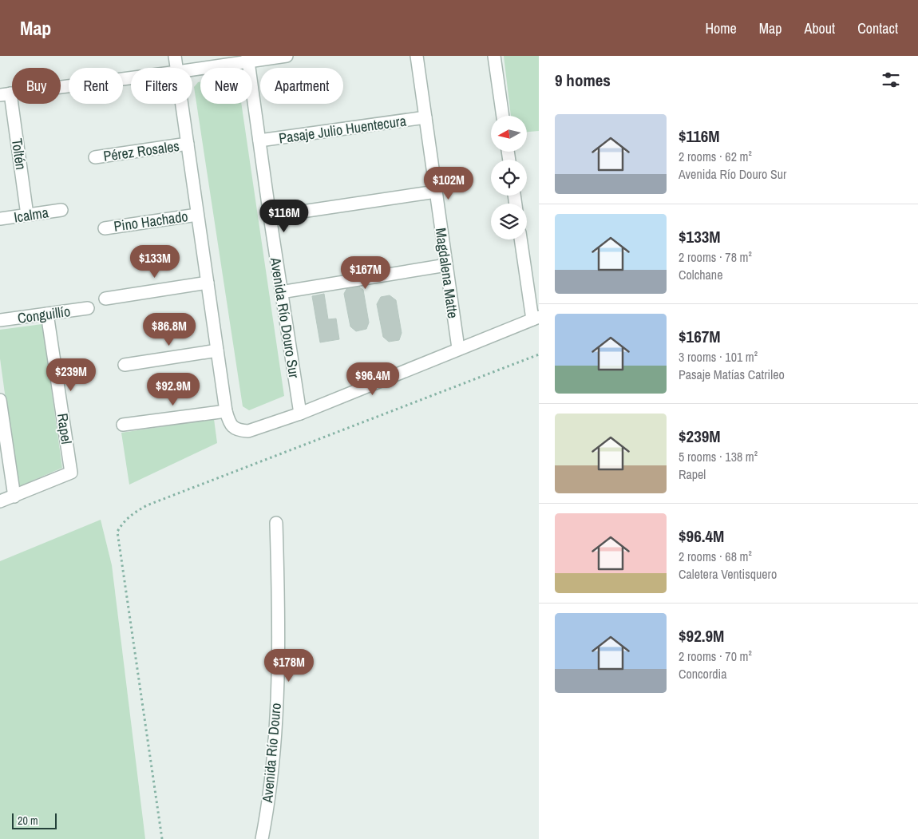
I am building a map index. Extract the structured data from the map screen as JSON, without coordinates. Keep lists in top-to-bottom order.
{
  "streets": {
    "street": [
      "Pasaje Julio Huentecura",
      "Pérez Rosales",
      "Toltén",
      "Icalma",
      "Pino Hachado",
      "Magdalena Matte",
      "Conguillío",
      "Avenida Río Douro Sur",
      "Rapel",
      "Avenida Río Douro"
    ]
  },
  "crossings": [
    ["Pasaje Julio Huentecura", "Magdalena Matte"],
    ["Pasaje Julio Huentecura", "Avenida Río Douro Sur"],
    ["Toltén", "Icalma"],
    ["Conguillío", "Rapel"]
  ],
  "scale_bar": "20 m",
  "north": "left",
  "page": {
    "header": "Map",
    "nav": [
      "Home",
      "Map",
      "About",
      "Contact"
    ],
    "heading": "9 homes",
    "chip": [
      "Buy",
      "Rent",
      "Filters",
      "New",
      "Apartment"
    ],
    "list": [
      {
        "name": "$116M",
        "note": "2 rooms · 62 m² · Avenida Río Douro Sur"
      },
      {
        "name": "$133M",
        "note": "2 rooms · 78 m² · Colchane"
      },
      {
        "name": "$167M",
        "note": "3 rooms · 101 m² · Pasaje Matías Catrileo"
      },
      {
        "name": "$239M",
        "note": "5 rooms · 138 m² · Rapel"
      },
      {
        "name": "$96.4M",
        "note": "2 rooms · 68 m² · Caletera Ventisquero"
      },
      {
        "name": "$92.9M",
        "note": "2 rooms · 70 m² · Concordia"
      }
    ],
    "price": [
      "$102M",
      "$116M",
      "$133M",
      "$167M",
      "$86.8M",
      "$239M",
      "$96.4M",
      "$92.9M",
      "$178M"
    ],
    "scale": "20 m"
  }
}
